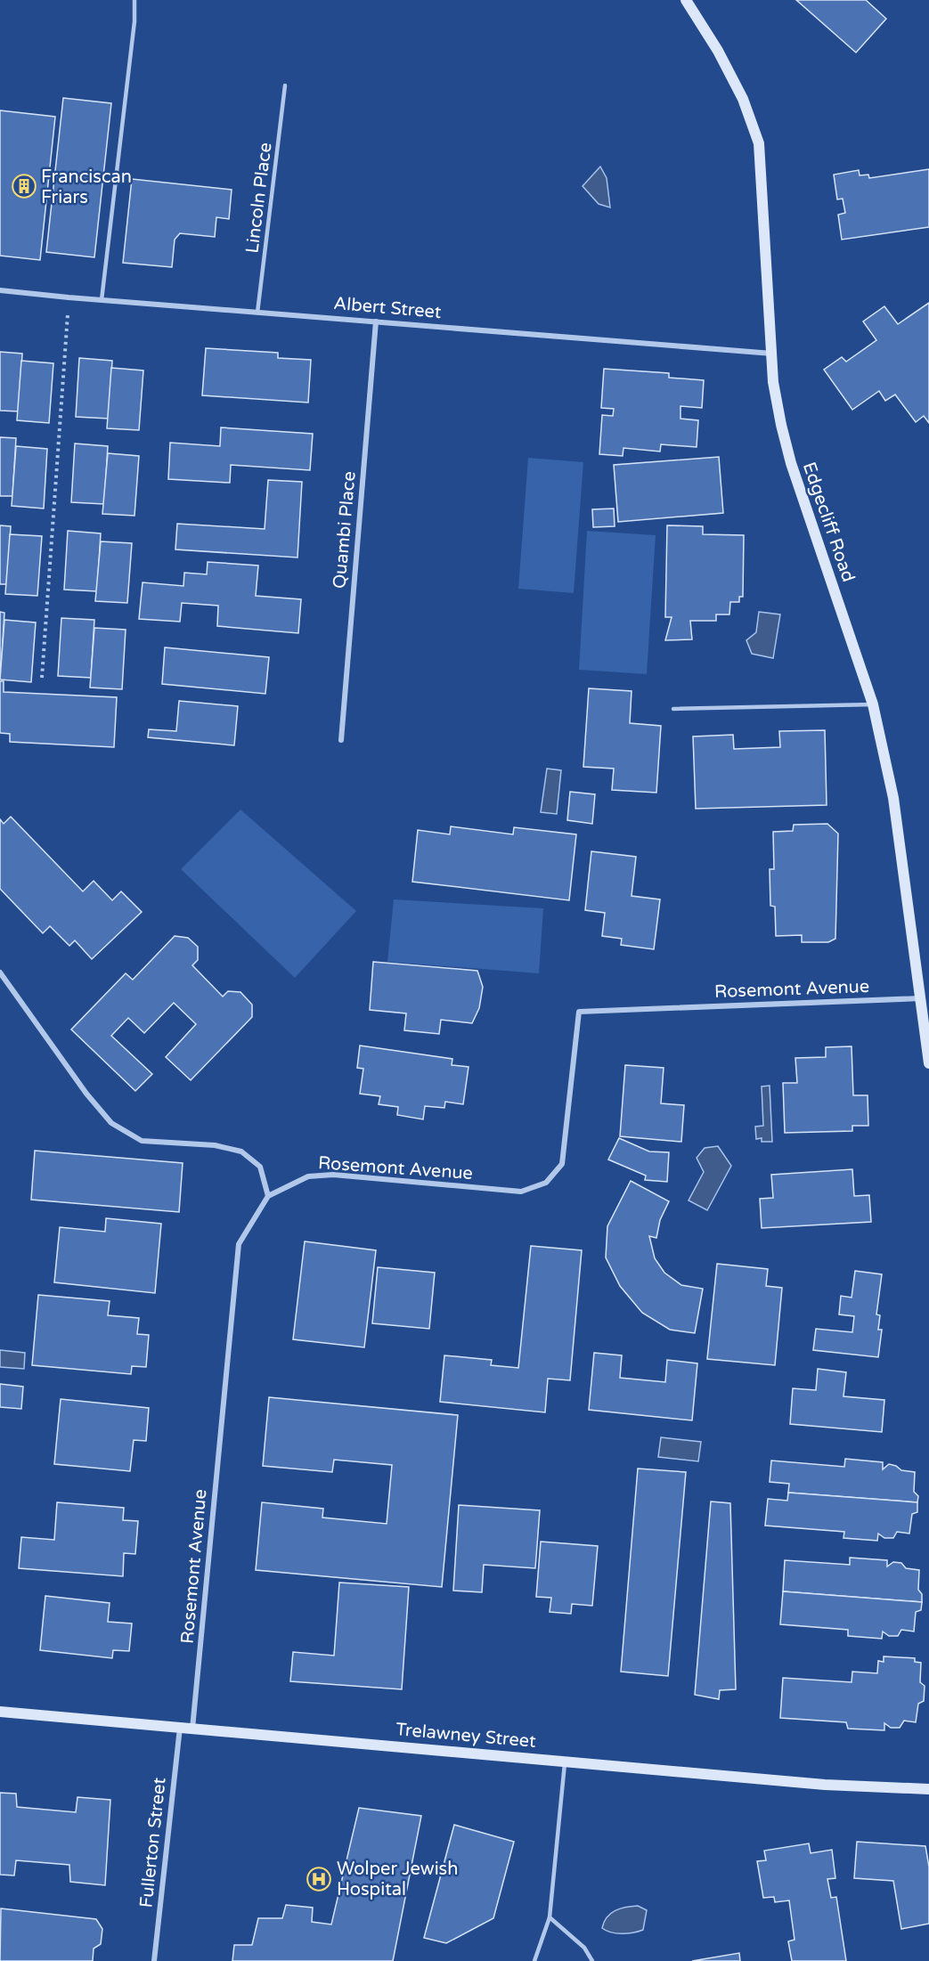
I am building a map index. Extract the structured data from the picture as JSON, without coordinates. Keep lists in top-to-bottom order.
{
  "streets": {
    "street": [
      "Albert Street",
      "Edgecliff Road",
      "Quambi Place",
      "Rosemont Avenue",
      "Trelawney Street",
      "Fullerton Street"
    ],
    "lane": ["Lincoln Place"]
  },
  "crossings": [
    ["Lincoln Place", "Albert Street"],
    ["Albert Street", "Edgecliff Road"],
    ["Albert Street", "Quambi Place"],
    ["Edgecliff Road", "Rosemont Avenue"],
    ["Rosemont Avenue", "Trelawney Street"],
    ["Trelawney Street", "Fullerton Street"]
  ],
  "places": {
    "building": ["Franciscan Friars"],
    "hospital": ["Wolper Jewish Hospital"]
  }
}
